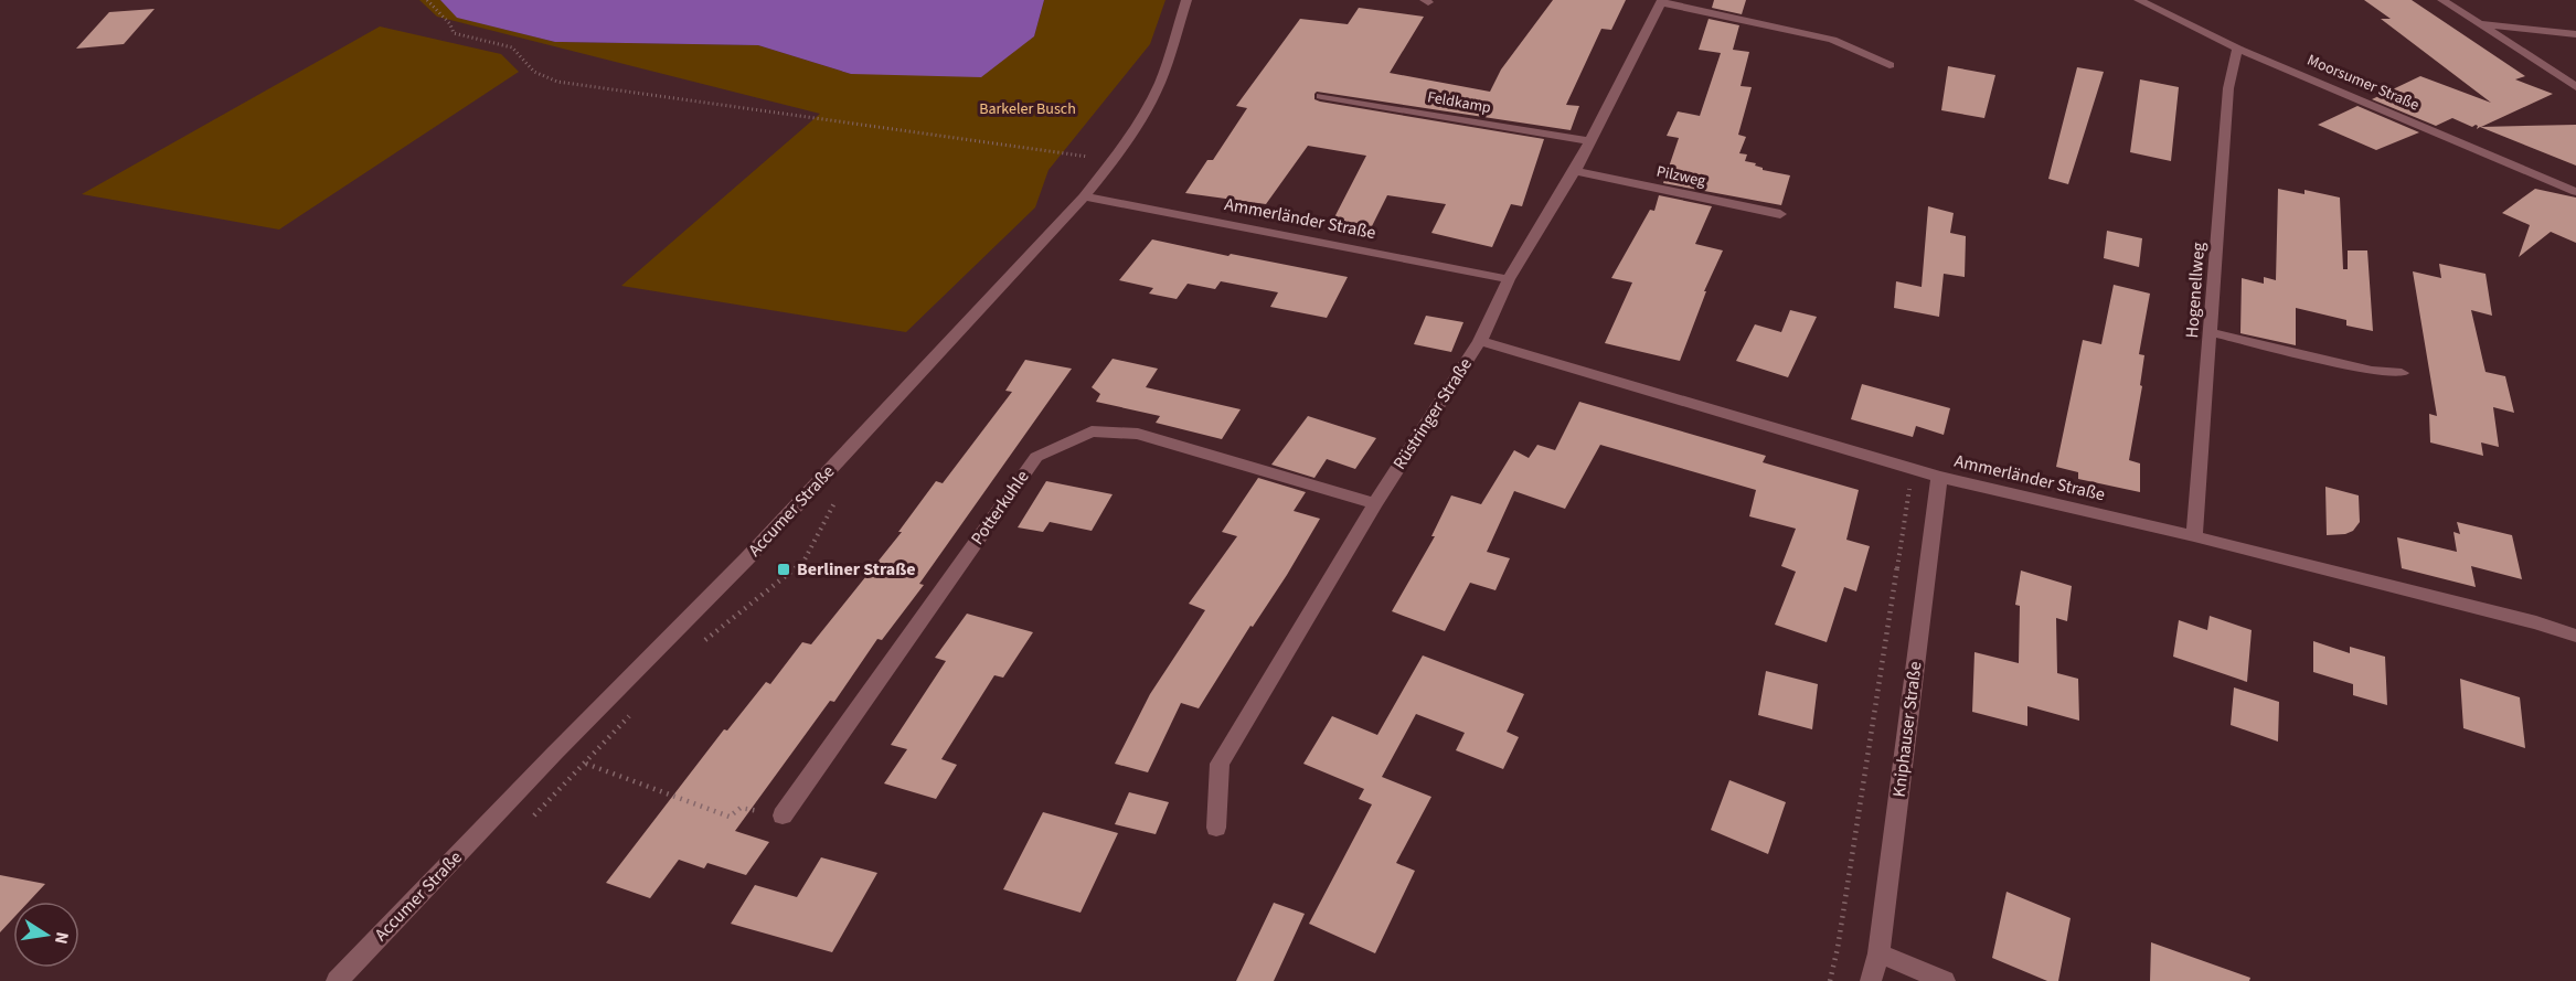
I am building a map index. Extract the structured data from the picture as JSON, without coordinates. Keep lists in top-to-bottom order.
{
  "streets": {
    "street": [
      "Moorsumer Straße",
      "Feldkamp",
      "Pilzweg",
      "Ammerländer Straße",
      "Hogenellweg",
      "Rüstringer Straße",
      "Potterkuhle",
      "Accumer Straße",
      "Kniphauser Straße"
    ]
  },
  "crossings": [
    ["Moorsumer Straße", "Hogenellweg"],
    ["Feldkamp", "Rüstringer Straße"],
    ["Pilzweg", "Rüstringer Straße"],
    ["Ammerländer Straße", "Hogenellweg"],
    ["Ammerländer Straße", "Rüstringer Straße"],
    ["Ammerländer Straße", "Accumer Straße"],
    ["Ammerländer Straße", "Kniphauser Straße"],
    ["Rüstringer Straße", "Potterkuhle"]
  ],
  "parks": ["Barkeler Busch"],
  "places": {
    "transit": ["Berliner Straße"]
  },
  "north": "right"
}
